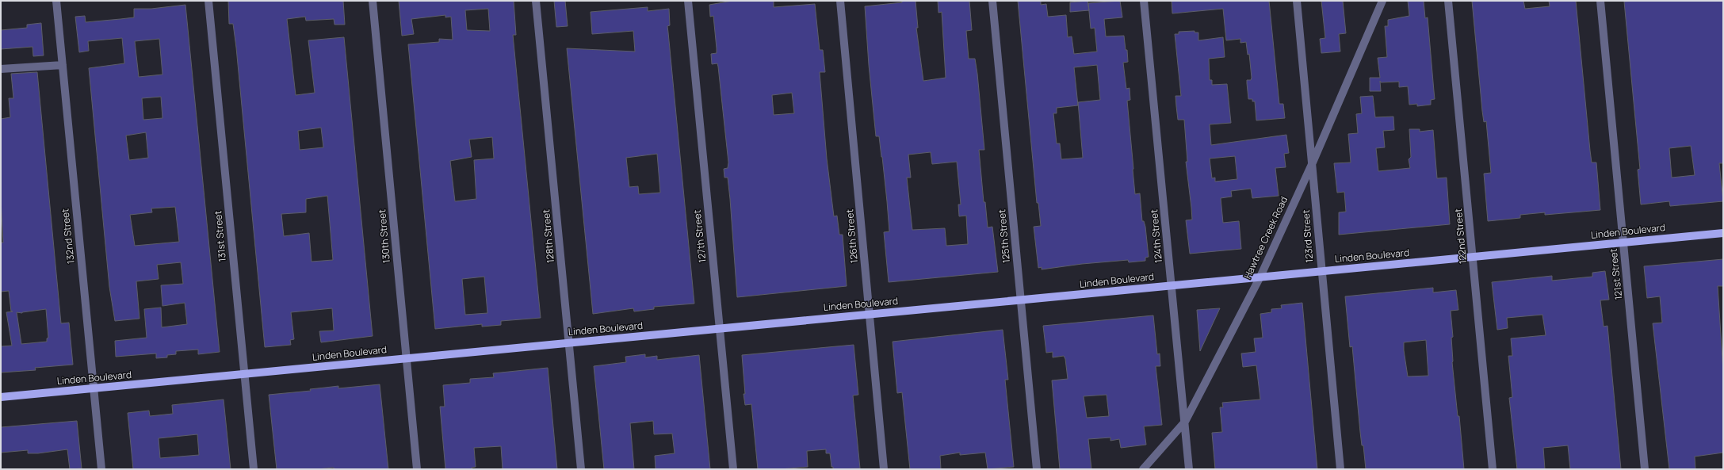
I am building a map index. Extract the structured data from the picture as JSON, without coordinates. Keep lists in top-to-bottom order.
{
  "streets": {
    "main road": ["Linden Boulevard"],
    "street": [
      "132nd Street",
      "131st Street",
      "130th Street",
      "128th Street",
      "127th Street",
      "126th Street",
      "125th Street",
      "124th Street",
      "123rd Street",
      "122nd Street",
      "Hawtree Creek Road",
      "121st Street"
    ]
  },
  "crossings": [
    ["Linden Boulevard", "132nd Street"],
    ["Linden Boulevard", "131st Street"],
    ["Linden Boulevard", "130th Street"],
    ["Linden Boulevard", "128th Street"],
    ["Linden Boulevard", "127th Street"],
    ["Linden Boulevard", "126th Street"],
    ["Linden Boulevard", "125th Street"],
    ["Linden Boulevard", "124th Street"],
    ["Linden Boulevard", "123rd Street"],
    ["Linden Boulevard", "122nd Street"],
    ["Linden Boulevard", "Hawtree Creek Road"],
    ["Linden Boulevard", "121st Street"],
    ["124th Street", "Hawtree Creek Road"],
    ["123rd Street", "Hawtree Creek Road"]
  ]
}
